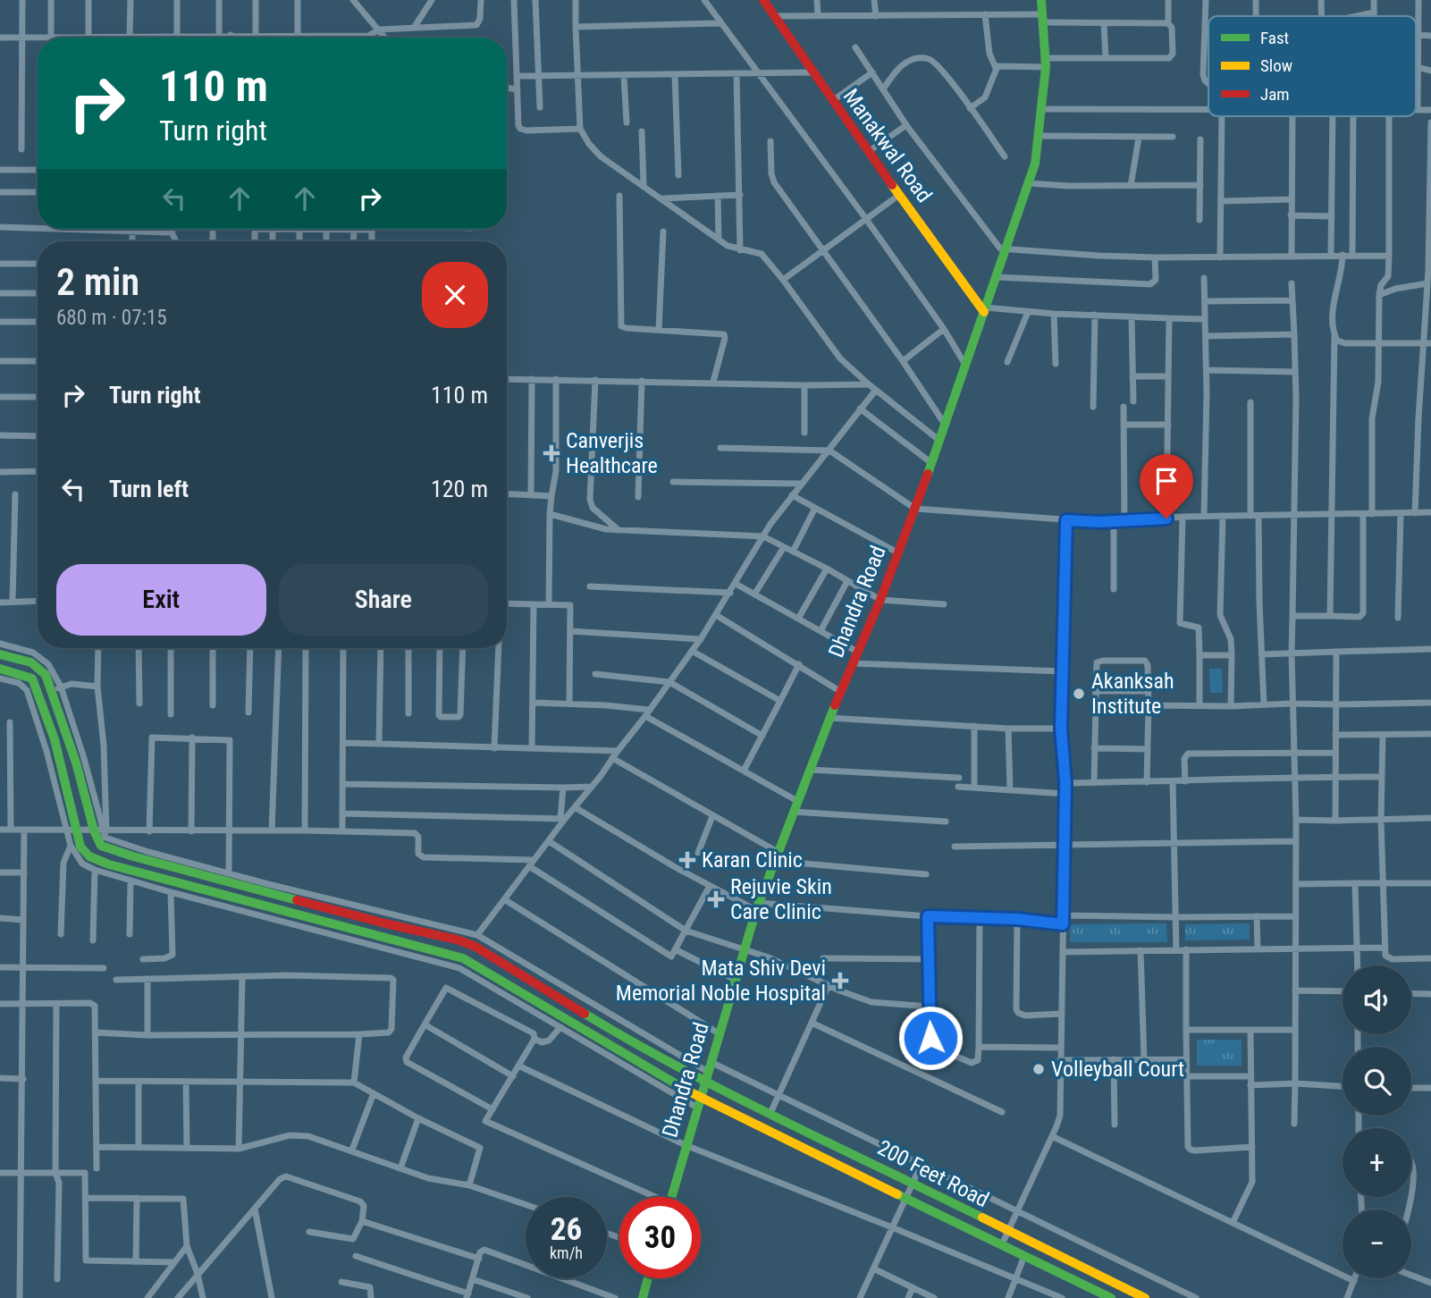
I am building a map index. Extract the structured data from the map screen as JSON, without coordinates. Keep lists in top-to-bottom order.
{
  "streets": {
    "street": ["Manakwal Road", "Dhandra Road", "200 Feet Road"]
  },
  "crossings": [
    ["Manakwal Road", "Dhandra Road"],
    ["Dhandra Road", "200 Feet Road"]
  ],
  "places": {
    "health": [
      "Canverjis Healthcare",
      "Karan Clinic",
      "Rejuvie Skin Care Clinic",
      "Mata Shiv Devi Memorial Noble Hospital"
    ],
    "other": ["Akanksah Institute", "Volleyball Court"]
  },
  "legend": ["Fast", "Slow", "Jam"],
  "page": {
    "turn": ["110 m", "Turn right"],
    "heading": ["2 min", "680 m · 07:15"],
    "list": [
      {
        "name": "Turn right",
        "value": "110 m"
      },
      {
        "name": "Turn left",
        "value": "120 m"
      }
    ],
    "buttons": ["Exit", "Share"],
    "map_buttons": ["+", "−"],
    "speed": "26 km/h",
    "limit": "30"
  }
}
